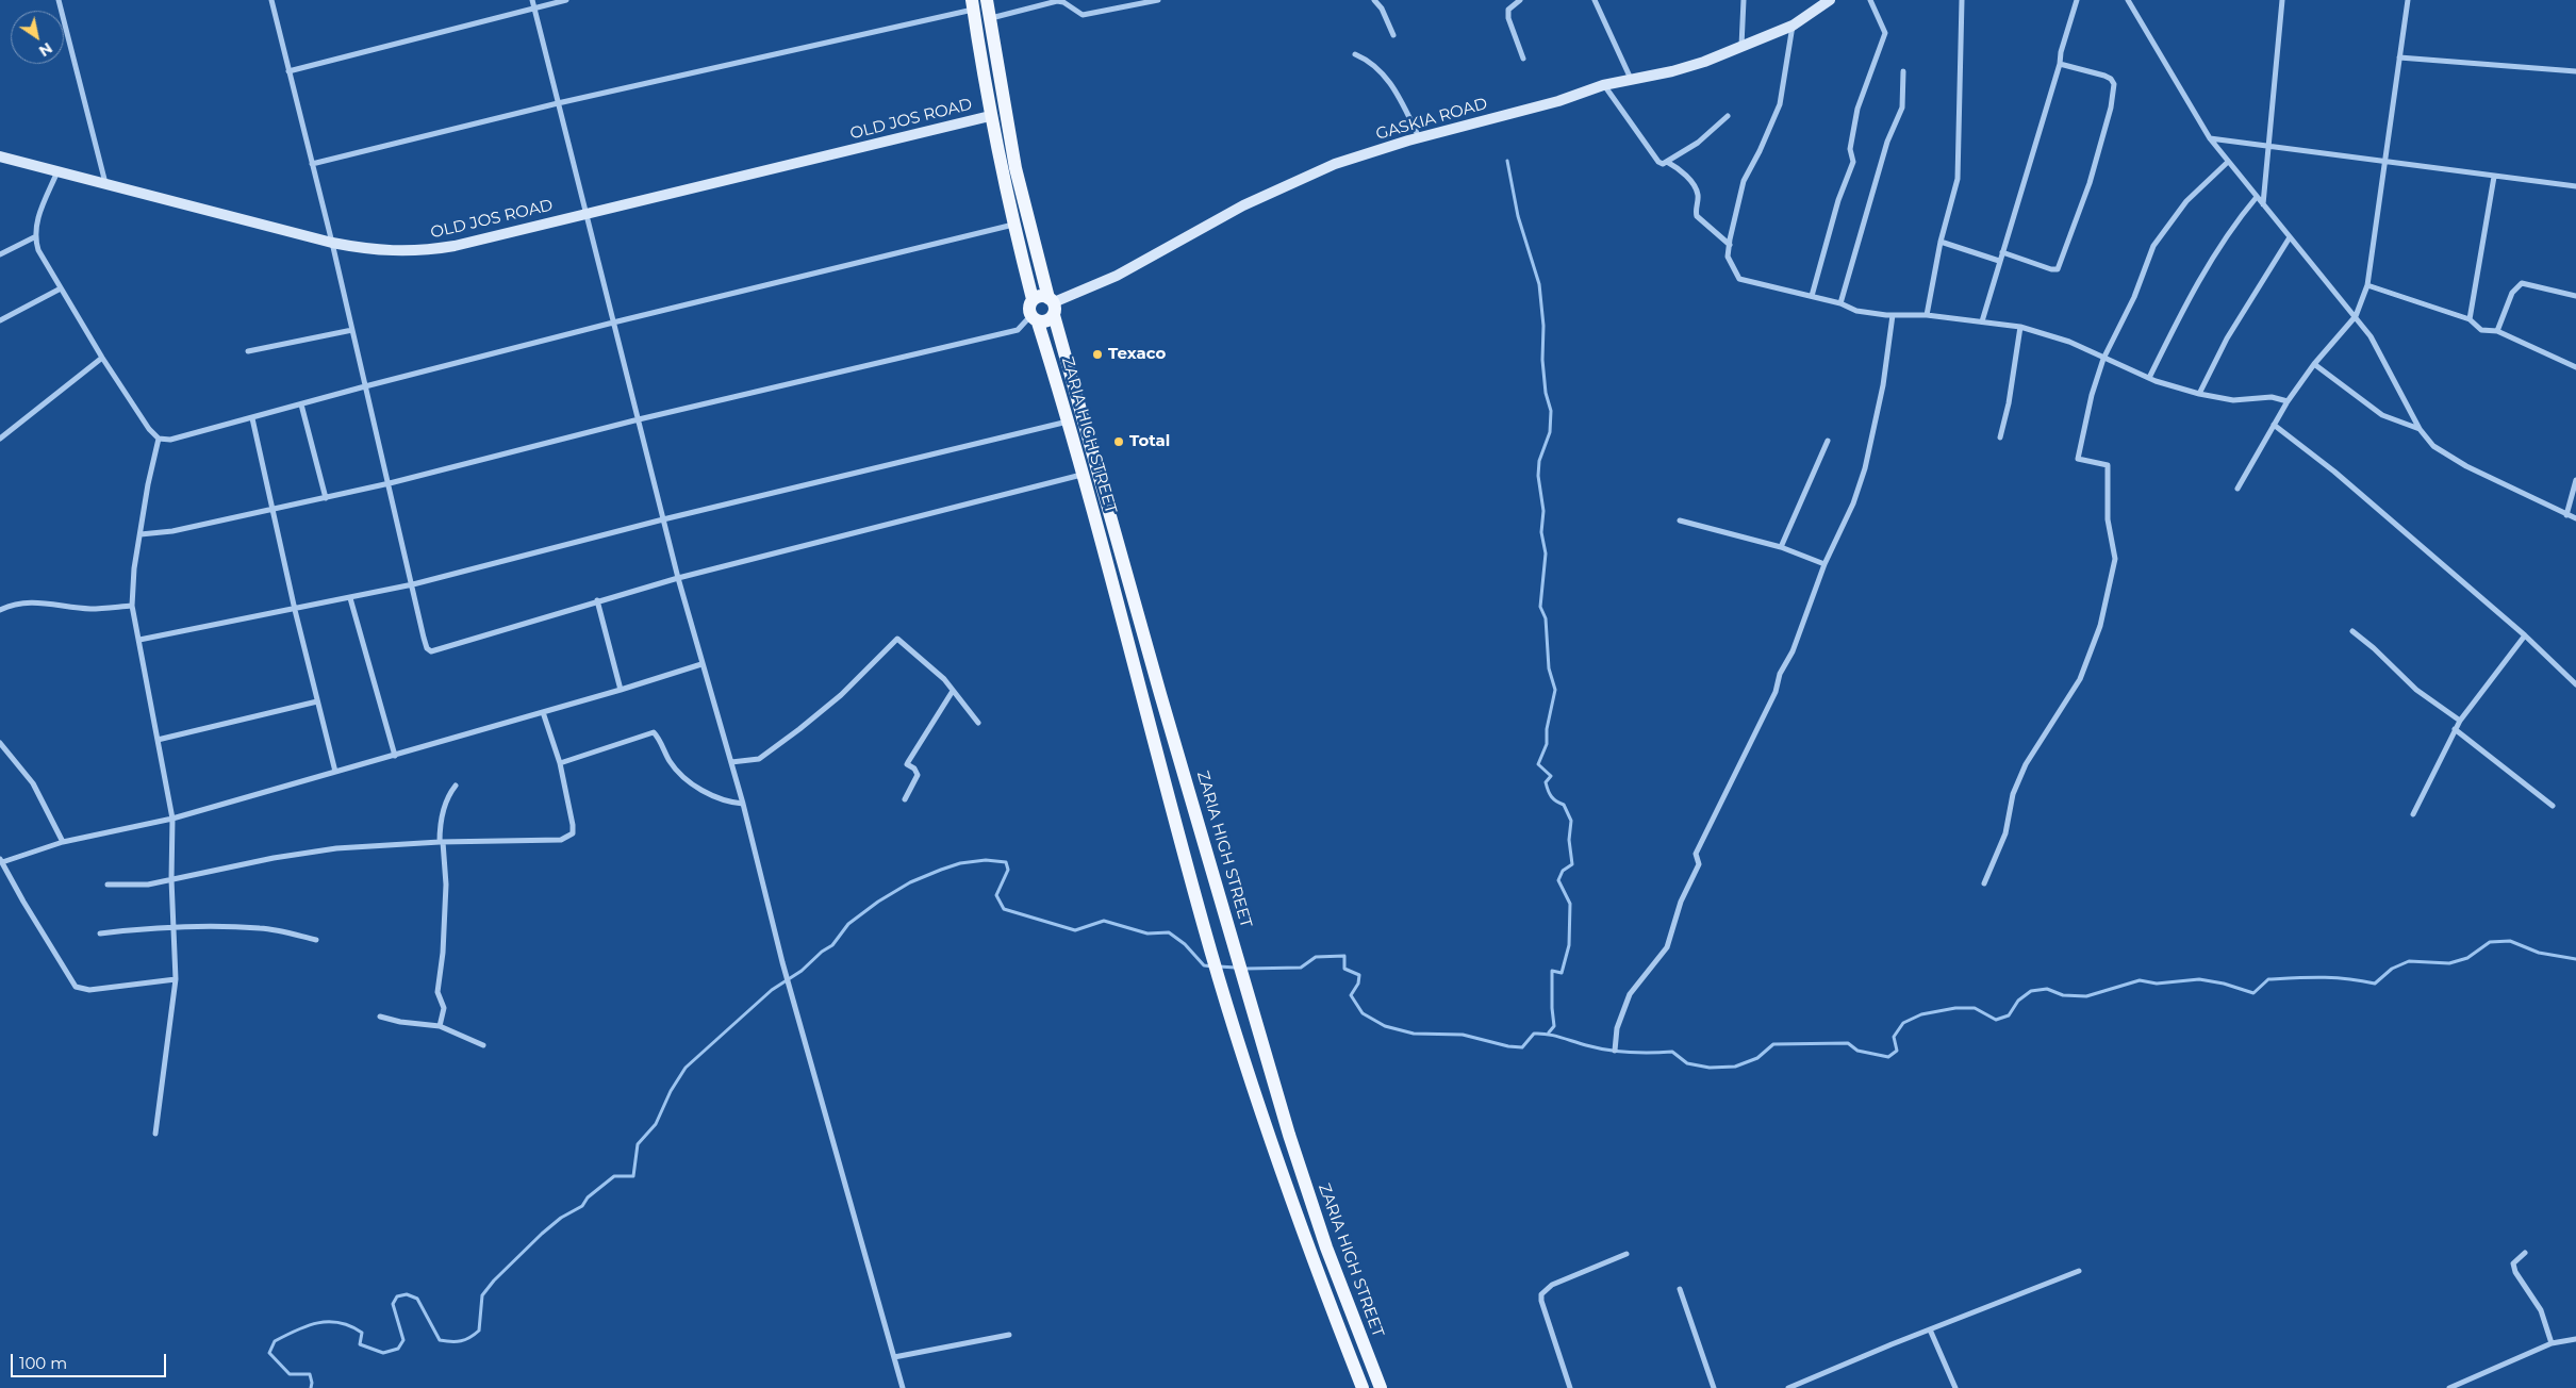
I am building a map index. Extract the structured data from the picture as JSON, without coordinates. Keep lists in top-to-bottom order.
{
  "streets": {
    "main road": ["OLD JOS ROAD", "GASKIA ROAD", "ZARIA HIGH STREET"]
  },
  "crossings": [
    ["GASKIA ROAD", "ZARIA HIGH STREET"]
  ],
  "places": ["Texaco", "Total"],
  "scale_bar": "100 m",
  "north": "bottom right"
}
